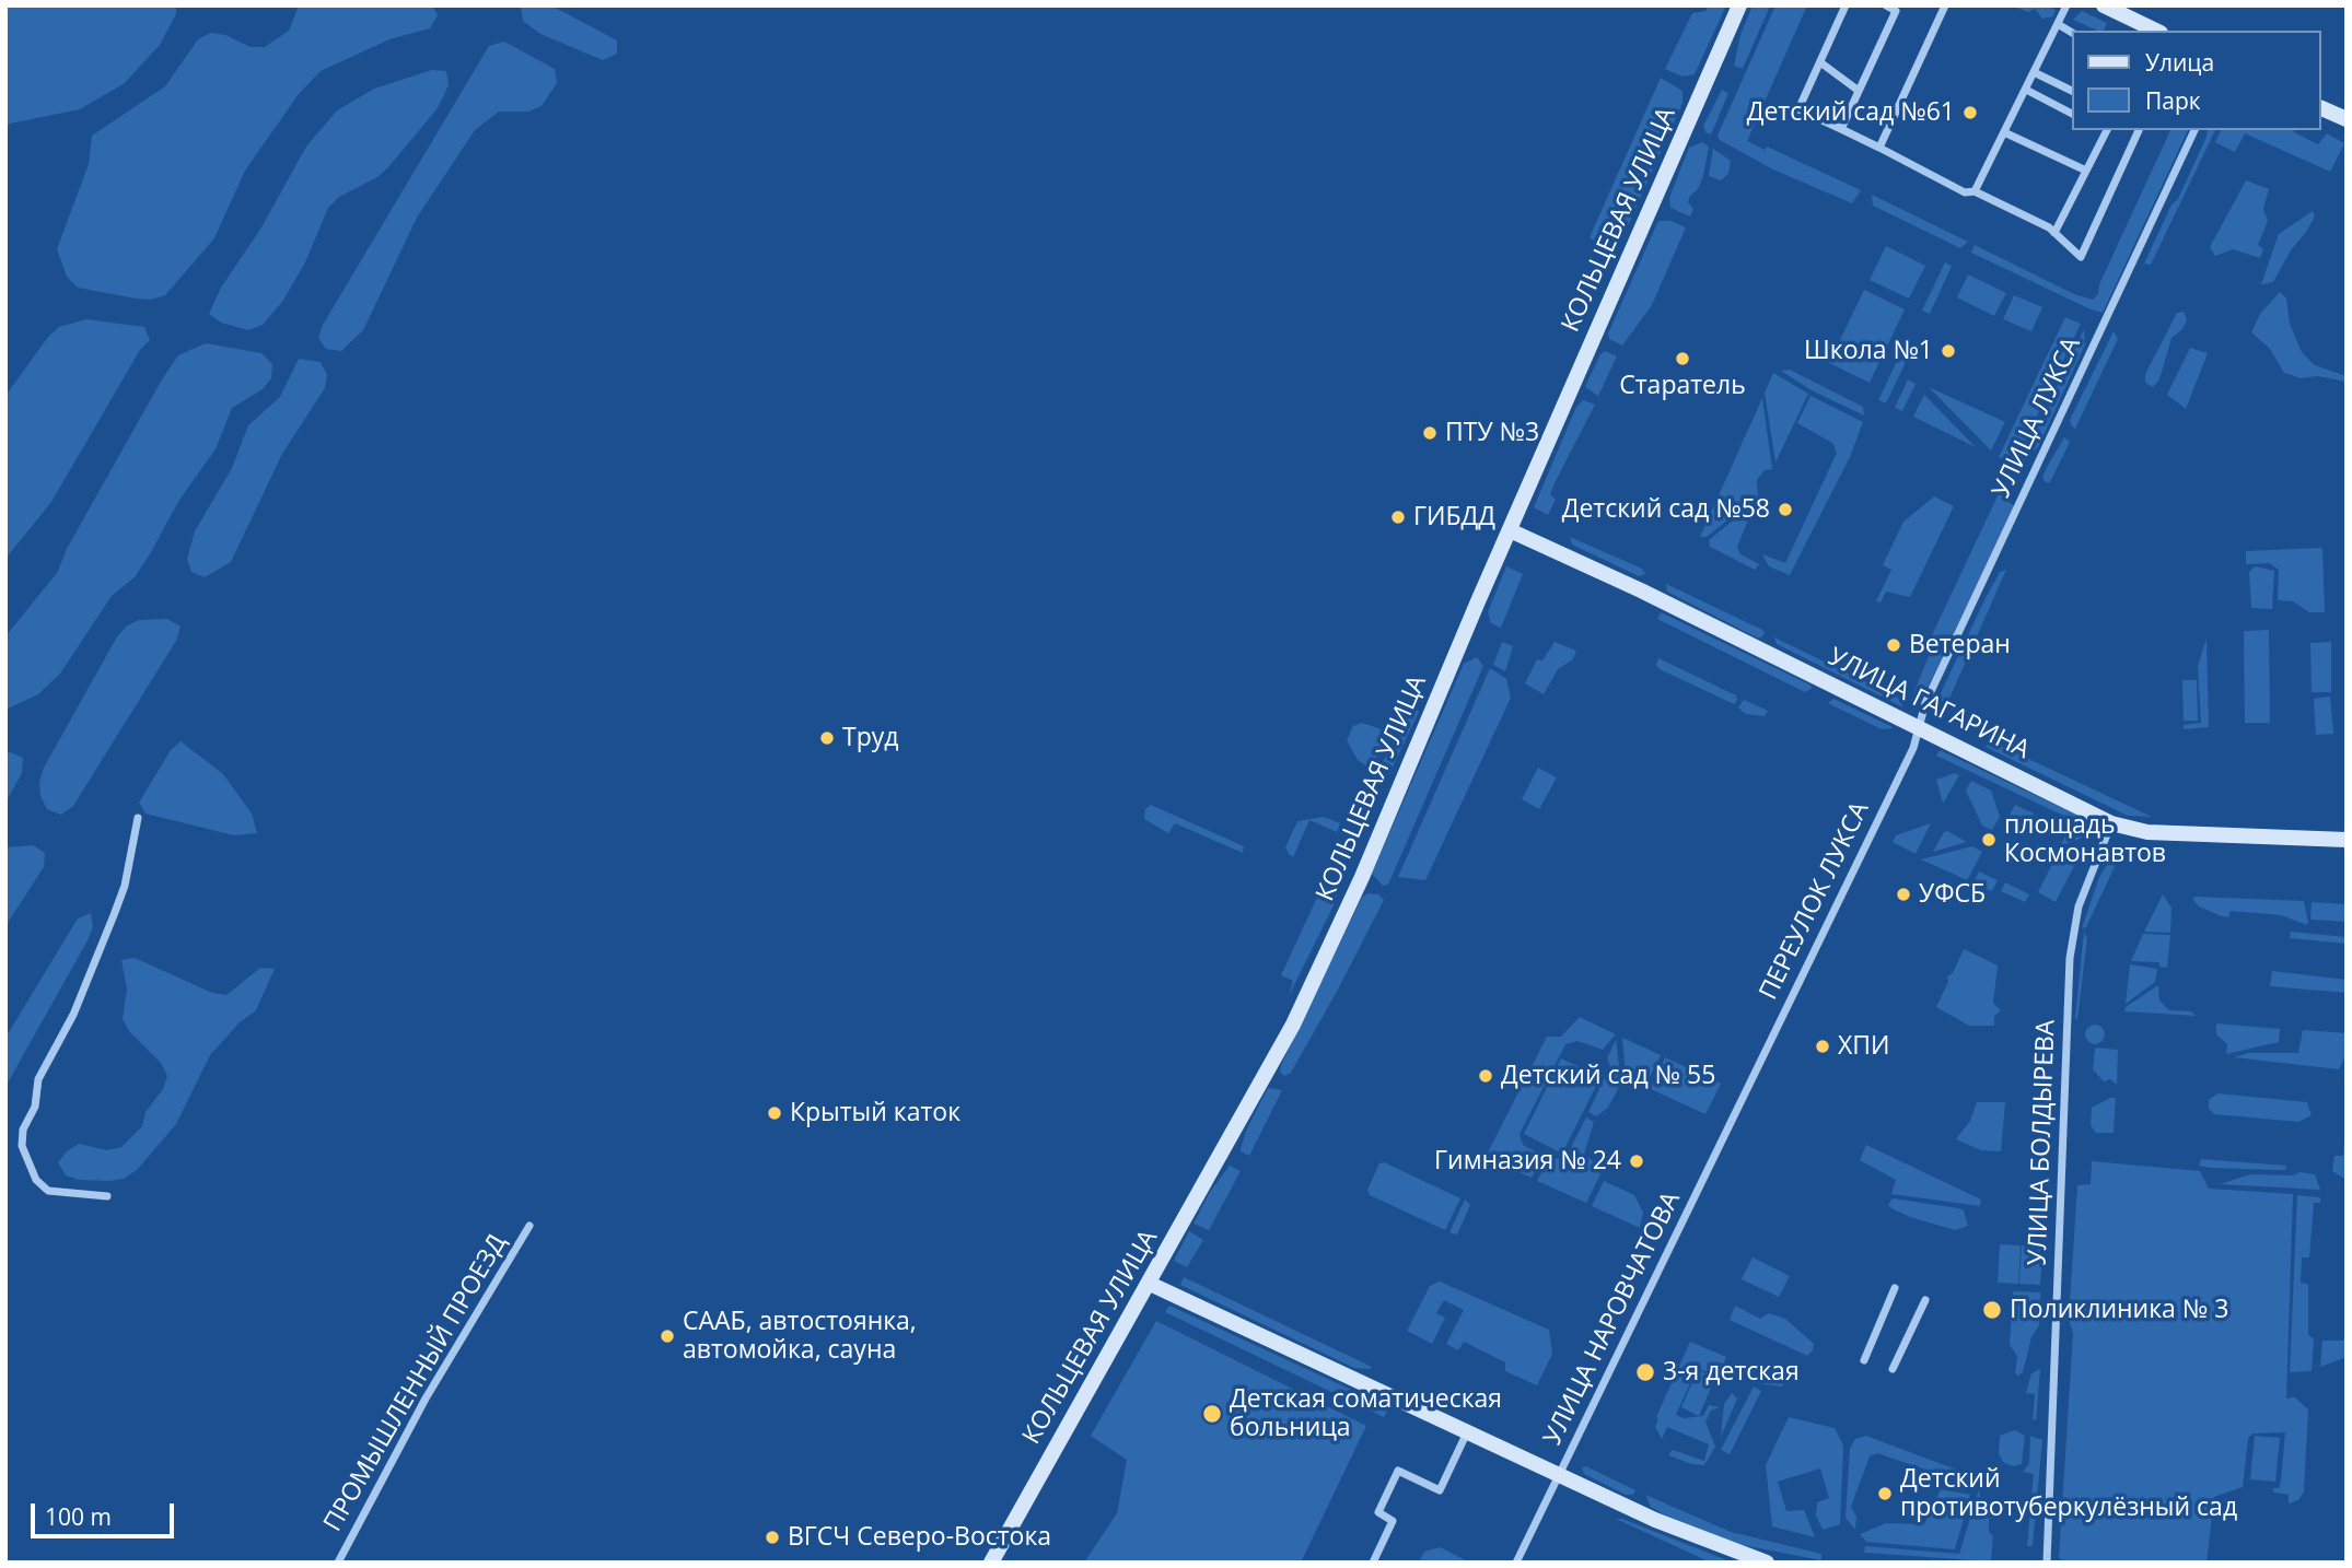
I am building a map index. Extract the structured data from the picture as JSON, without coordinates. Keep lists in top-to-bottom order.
{
  "streets": {
    "main road": ["КОЛЬЦЕВАЯ УЛИЦА", "УЛИЦА ГАГАРИНА"],
    "street": [
      "УЛИЦА ЛУКСА",
      "ПЕРЕУЛОК ЛУКСА",
      "УЛИЦА БОЛДЫРЕВА",
      "УЛИЦА НАРОВЧАТОВА",
      "ПРОМЫШЛЕННЫЙ ПРОЕЗД"
    ]
  },
  "crossings": [
    ["КОЛЬЦЕВАЯ УЛИЦА", "УЛИЦА ГАГАРИНА"],
    ["УЛИЦА ЛУКСА", "УЛИЦА ГАГАРИНА"],
    ["УЛИЦА ЛУКСА", "ПЕРЕУЛОК ЛУКСА"],
    ["УЛИЦА ГАГАРИНА", "ПЕРЕУЛОК ЛУКСА"],
    ["УЛИЦА ГАГАРИНА", "УЛИЦА БОЛДЫРЕВА"],
    ["ПЕРЕУЛОК ЛУКСА", "УЛИЦА НАРОВЧАТОВА"]
  ],
  "places": [
    "Детский сад №61",
    "Школа №1",
    "Старатель",
    "ПТУ №3",
    "Детский сад №58",
    "ГИБДД",
    "Ветеран",
    "Труд",
    "площадь Космонавтов",
    "УФСБ",
    "ХПИ",
    "Детский сад № 55",
    "Крытый каток",
    "Гимназия № 24",
    "Поликлиника № 3",
    "СААБ, автостоянка, автомойка, сауна",
    "3-я детская",
    "Детская соматическая больница",
    "Детский противотуберкулёзный сад",
    "ВГСЧ Северо-Востока"
  ],
  "legend": ["Улица", "Парк"],
  "scale_bar": "100 m"
}
